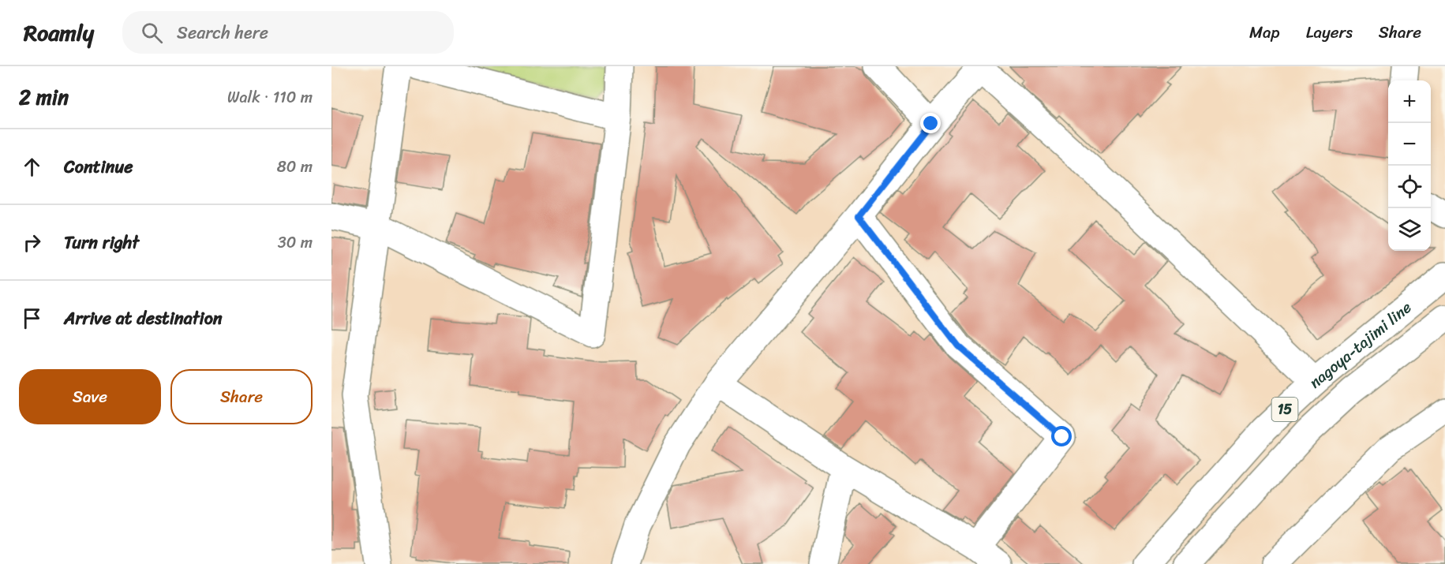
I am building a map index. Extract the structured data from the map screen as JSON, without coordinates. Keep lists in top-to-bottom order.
{
  "streets": {
    "street": ["nagoya-tajimi line", "15"]
  },
  "page": {
    "header": "Roamly",
    "search": "Search here",
    "nav": ["Map", "Layers", "Share"],
    "heading": ["2 min", "Walk · 110 m"],
    "map_buttons": ["+", "−"],
    "list": [
      ["Continue", "80 m"],
      ["Turn right", "30 m"],
      "Arrive at destination"
    ],
    "buttons": ["Save", "Share"]
  }
}
